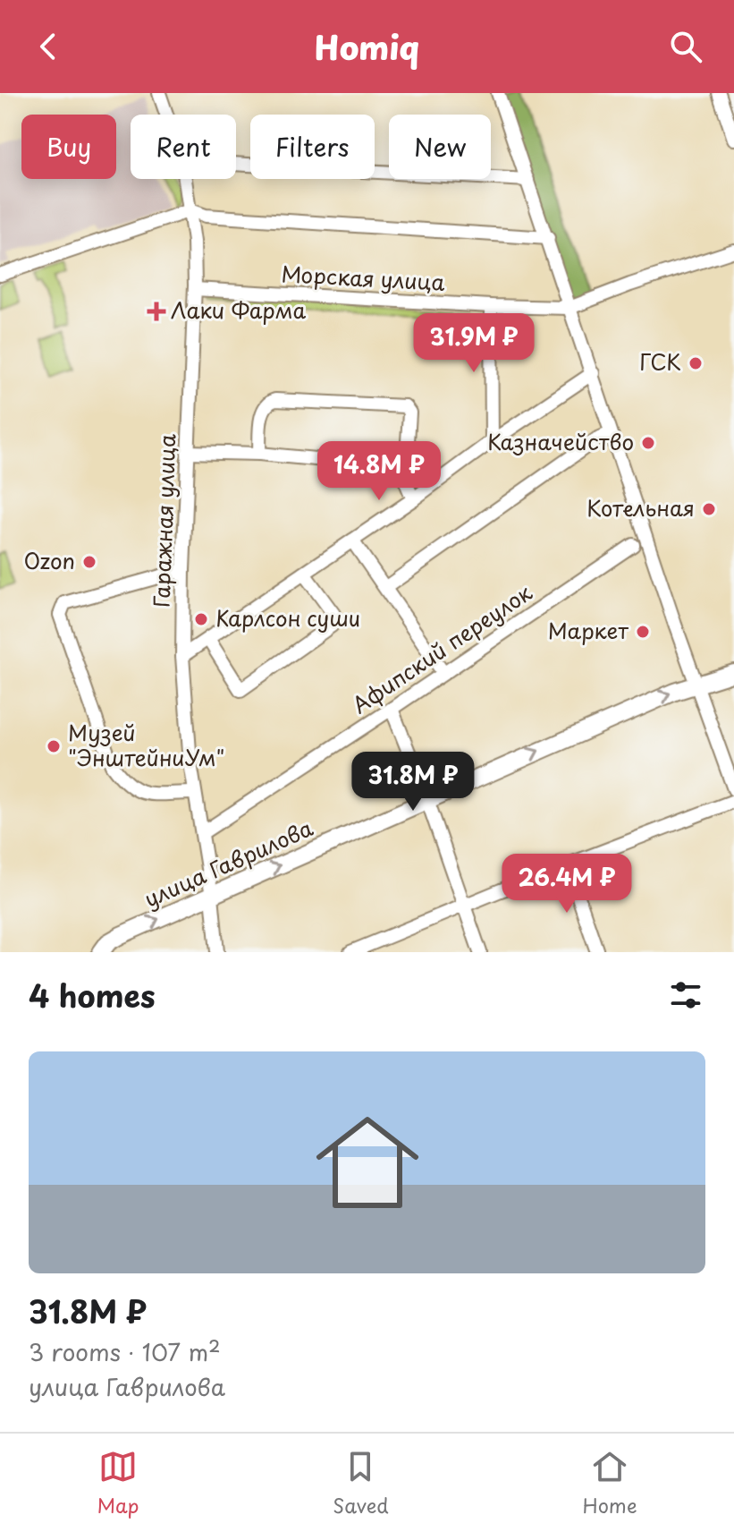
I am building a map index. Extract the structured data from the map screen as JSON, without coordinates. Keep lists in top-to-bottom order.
{
  "streets": {
    "main road": ["улица Гаврилова"],
    "street": ["Морская улица", "Гаражная улица", "Афипский переулок"]
  },
  "crossings": [
    ["Морская улица", "Гаражная улица"],
    ["Гаражная улица", "Афипский переулок"],
    ["Гаражная улица", "улица Гаврилова"]
  ],
  "one_way": ["улица Гаврилова"],
  "places": {
    "health": ["Лаки Фарма"],
    "other": [
      "ГСК",
      "Казначейство",
      "Котельная",
      "Ozon",
      "Карлсон суши",
      "Маркет",
      "Музей \"ЭнштейниУм\""
    ]
  },
  "page": {
    "header": "Homiq",
    "chip": [
      "Buy",
      "Rent",
      "Filters",
      "New"
    ],
    "price": [
      "31.9M ₽",
      "14.8M ₽",
      "31.8M ₽",
      "26.4M ₽"
    ],
    "heading": "4 homes",
    "list": [
      {
        "name": "31.8M ₽",
        "note": "3 rooms · 107 m² · улица Гаврилова"
      }
    ],
    "tabs": ["Map", "Saved", "Home"]
  }
}
